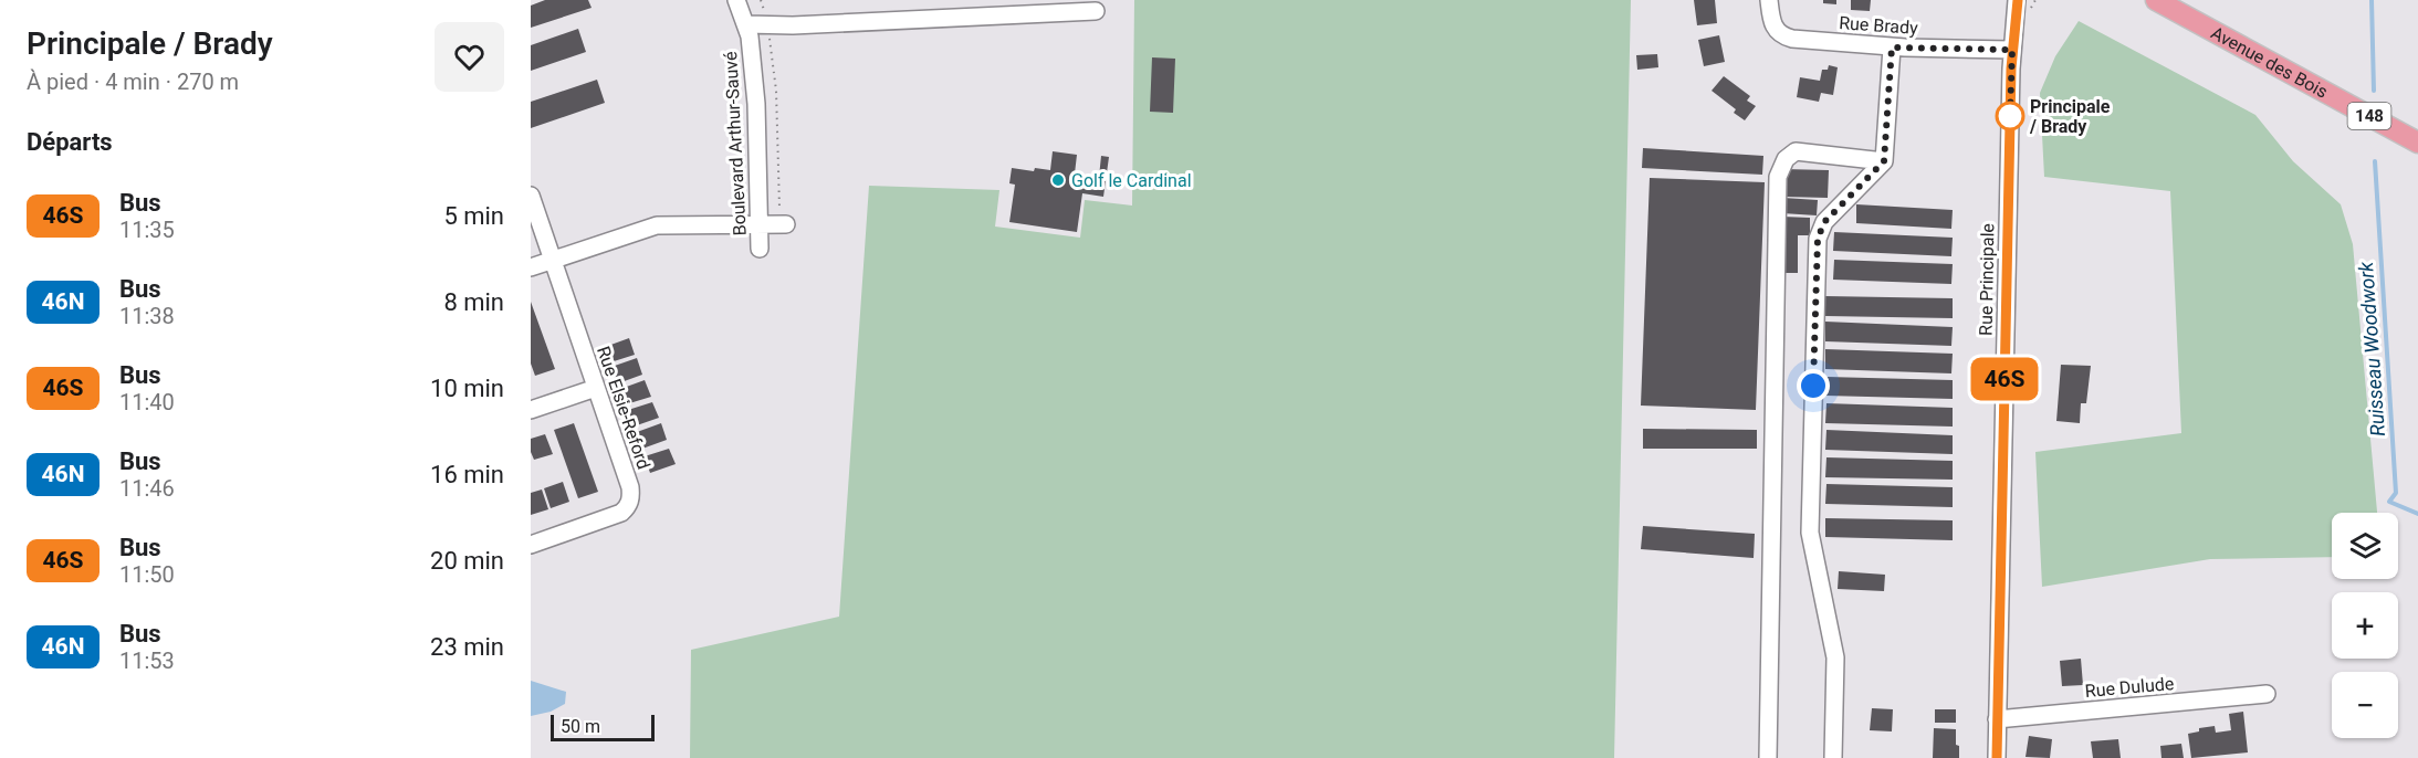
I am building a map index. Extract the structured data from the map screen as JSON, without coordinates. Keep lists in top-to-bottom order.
{
  "streets": {
    "main road": ["Avenue des Bois", "148"],
    "street": [
      "Rue Brady",
      "Boulevard Arthur-Sauvé",
      "Rue Principale",
      "Rue Elsie-Reford",
      "Rue Dulude"
    ]
  },
  "crossings": [
    ["Rue Brady", "Rue Principale"],
    ["Rue Principale", "Rue Dulude"]
  ],
  "water": ["Ruisseau Woodwork"],
  "places": ["Principale / Brady", "Golf le Cardinal"],
  "lines": ["bus line 46S"],
  "scale_bar": "50 m",
  "page": {
    "heading": [
      ["Principale / Brady", "À pied · 4 min · 270 m"],
      "Départs"
    ],
    "on_map": "46S",
    "list": [
      {
        "mark": "46S",
        "name": "Bus",
        "note": "11:35",
        "value": "5 min"
      },
      {
        "mark": "46N",
        "name": "Bus",
        "note": "11:38",
        "value": "8 min"
      },
      {
        "mark": "46S",
        "name": "Bus",
        "note": "11:40",
        "value": "10 min"
      },
      {
        "mark": "46N",
        "name": "Bus",
        "note": "11:46",
        "value": "16 min"
      },
      {
        "mark": "46S",
        "name": "Bus",
        "note": "11:50",
        "value": "20 min"
      },
      {
        "mark": "46N",
        "name": "Bus",
        "note": "11:53",
        "value": "23 min"
      }
    ],
    "map_buttons": ["+", "−"],
    "scale": "50 m"
  }
}
